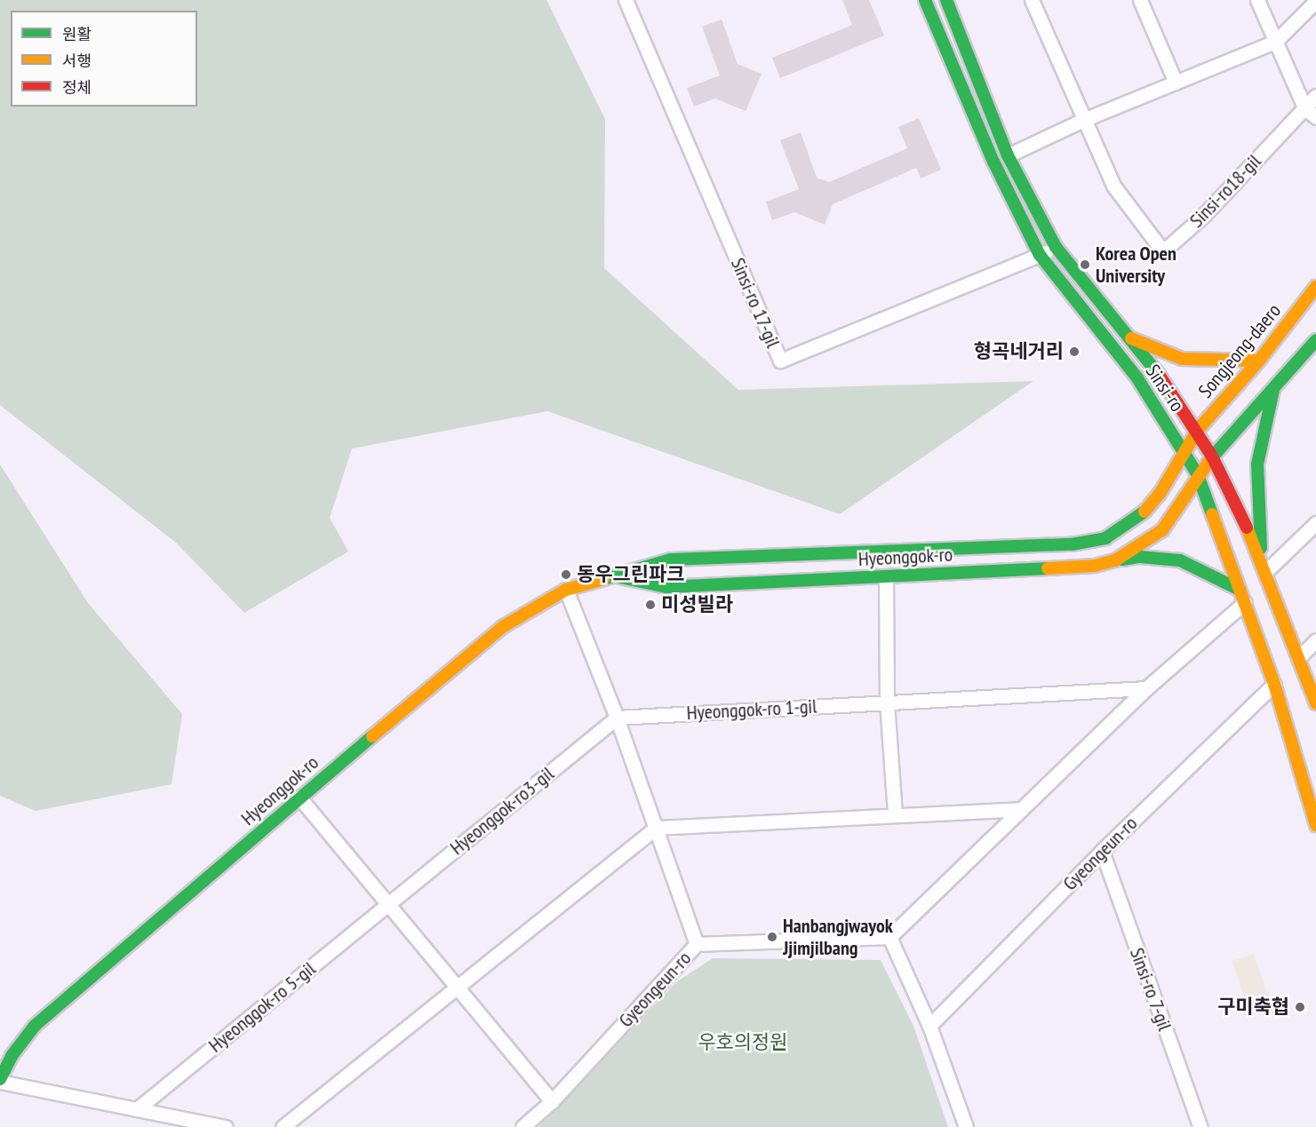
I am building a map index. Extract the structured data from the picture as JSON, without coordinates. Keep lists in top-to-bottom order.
{
  "streets": {
    "street": [
      "Sinsi-ro18-gil",
      "Sinsi-ro 17-gil",
      "Songjeong-daero",
      "Sinsi-ro",
      "Hyeonggok-ro",
      "Hyeonggok-ro 1-gil",
      "Hyeonggok-ro3-gil",
      "Gyeongeun-ro",
      "Sinsi-ro 7-gil",
      "Hyeonggok-ro 5-gil"
    ]
  },
  "crossings": [
    ["Sinsi-ro 17-gil", "Sinsi-ro"],
    ["Songjeong-daero", "Sinsi-ro"],
    ["Songjeong-daero", "Hyeonggok-ro"],
    ["Sinsi-ro", "Hyeonggok-ro"],
    ["Sinsi-ro", "Gyeongeun-ro"],
    ["Hyeonggok-ro 1-gil", "Hyeonggok-ro3-gil"],
    ["Hyeonggok-ro3-gil", "Hyeonggok-ro 5-gil"],
    ["Gyeongeun-ro", "Sinsi-ro 7-gil"]
  ],
  "parks": ["우호의정원"],
  "places": [
    "Korea Open University",
    "형곡네거리",
    "동우그린파크",
    "미성빌라",
    "Hanbangjwayok Jjimjilbang",
    "구미축협"
  ],
  "legend": ["원활", "서행", "정체"]
}
